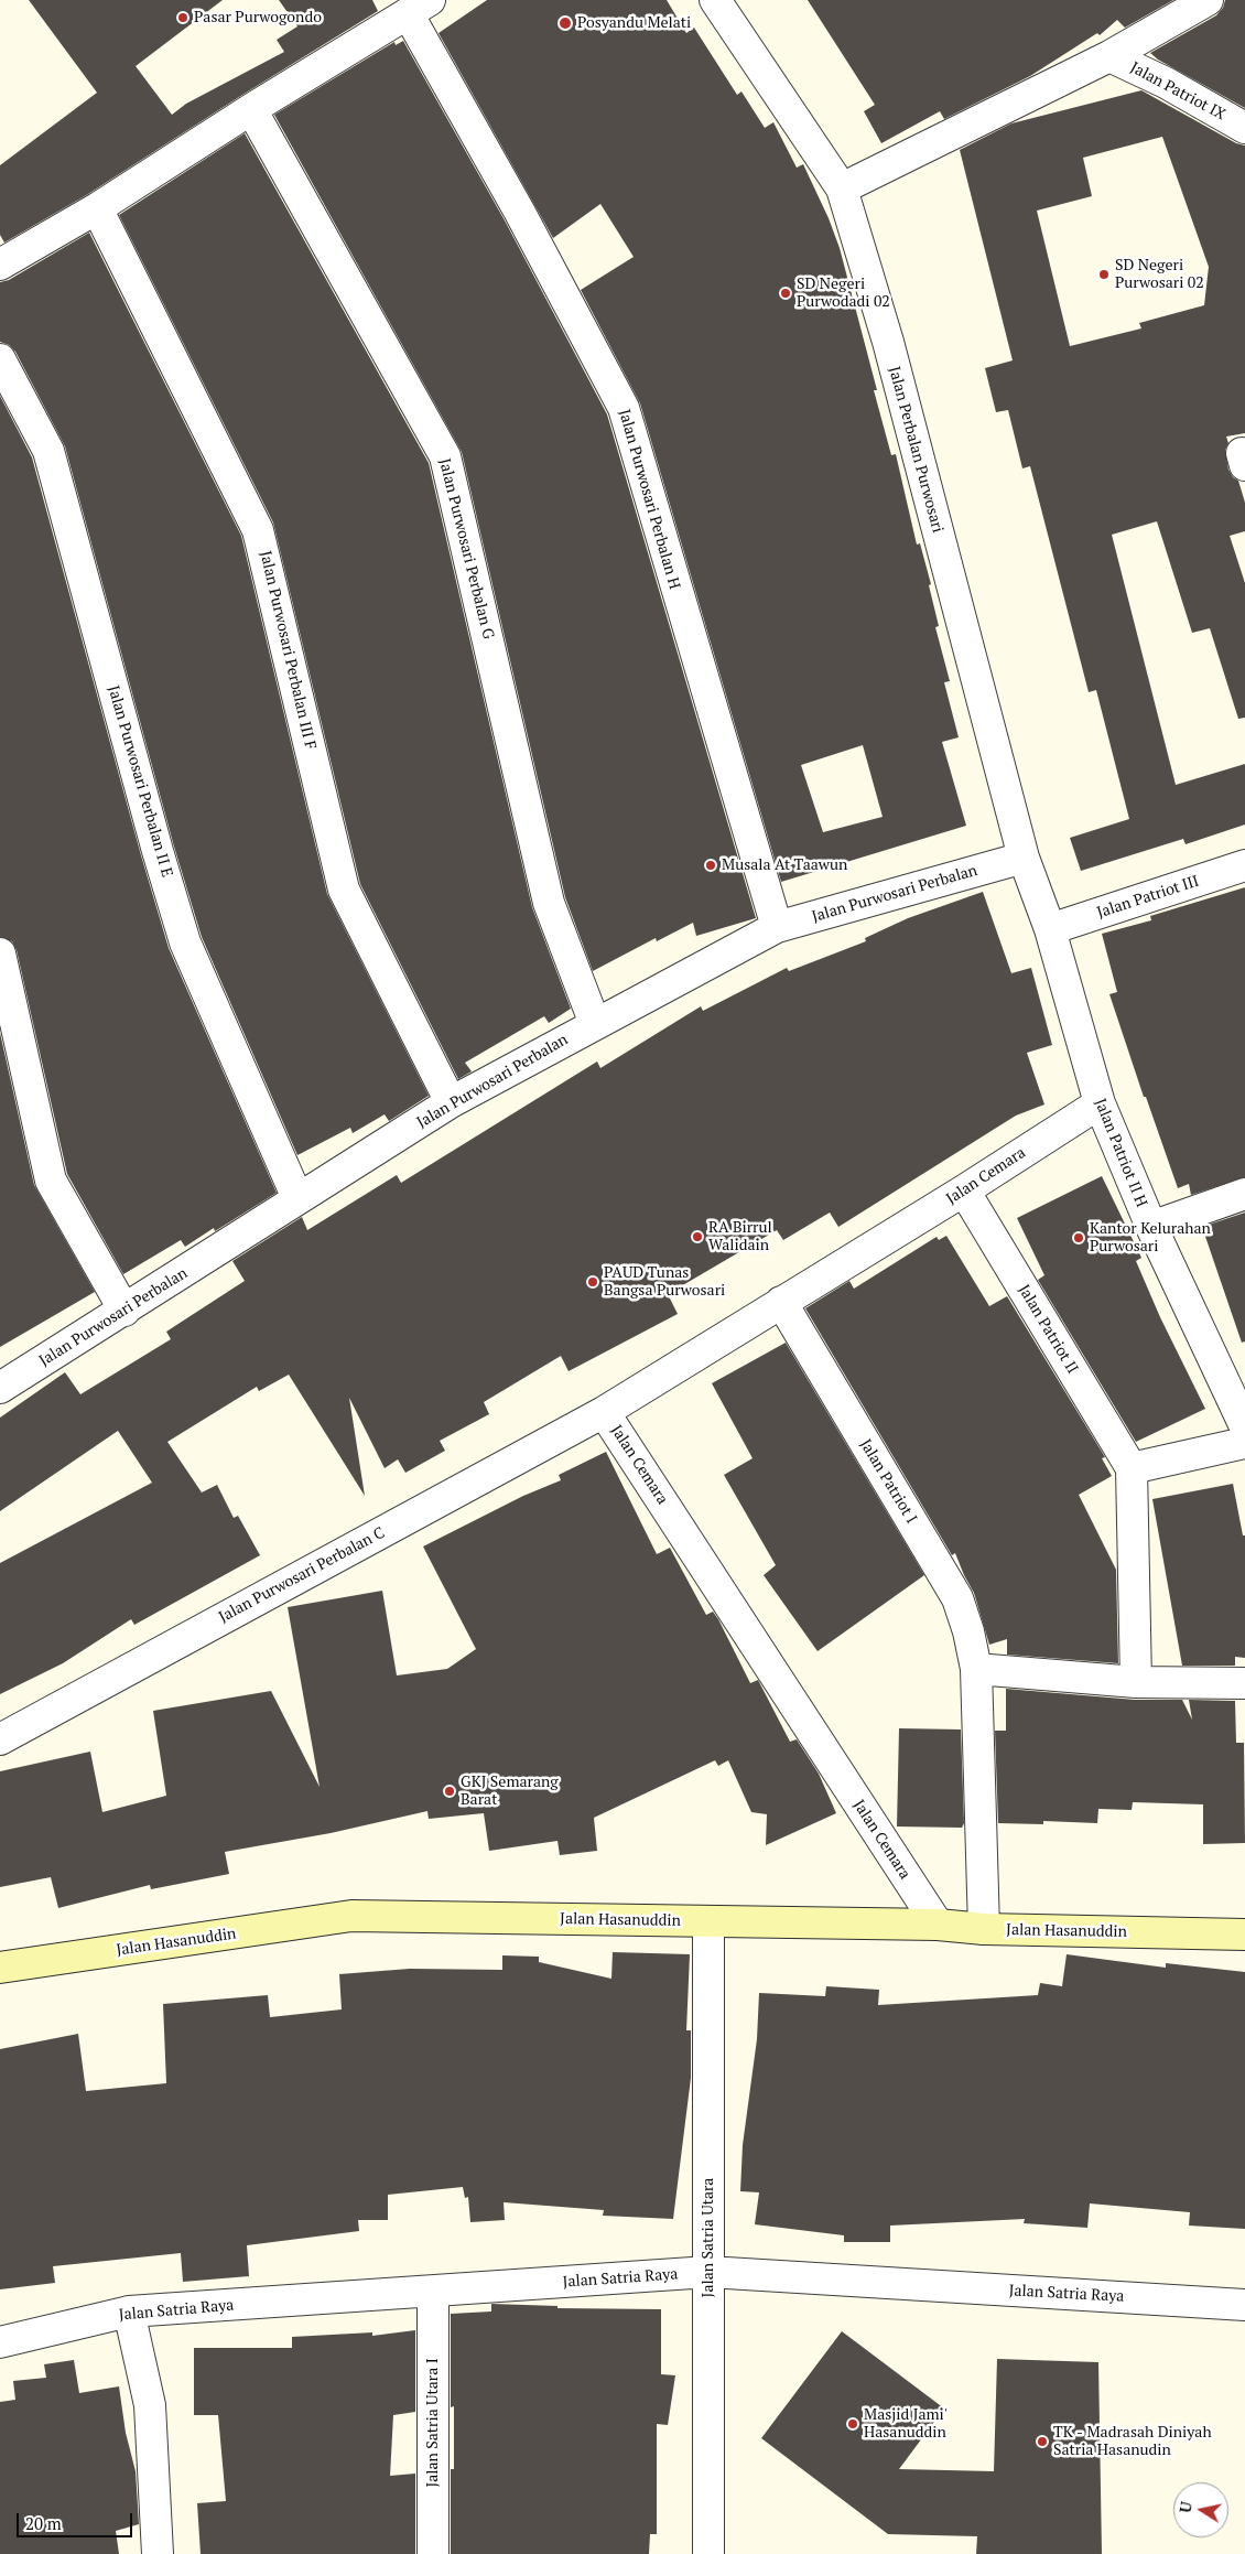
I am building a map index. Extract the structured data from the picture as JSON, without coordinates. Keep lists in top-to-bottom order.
{
  "streets": {
    "street": [
      "Jalan Patriot IX",
      "Jalan Perbalan Purwosari",
      "Jalan Purwosari Perbalan H",
      "Jalan Purwosari Perbalan G",
      "Jalan Purwosari Perbalan III F",
      "Jalan Purwosari Perbalan II E",
      "Jalan Purwosari Perbalan",
      "Jalan Patriot III",
      "Jalan Patriot II H",
      "Jalan Cemara",
      "Jalan Patriot II",
      "Jalan Patriot I",
      "Jalan Purwosari Perbalan C",
      "Jalan Hasanuddin",
      "Jalan Satria Utara",
      "Jalan Satria Raya",
      "Jalan Satria Utara I"
    ]
  },
  "crossings": [
    ["Jalan Perbalan Purwosari", "Jalan Purwosari Perbalan"],
    ["Jalan Perbalan Purwosari", "Jalan Patriot III"],
    ["Jalan Perbalan Purwosari", "Jalan Patriot II H"],
    ["Jalan Purwosari Perbalan H", "Jalan Purwosari Perbalan"],
    ["Jalan Purwosari Perbalan G", "Jalan Purwosari Perbalan"],
    ["Jalan Purwosari Perbalan III F", "Jalan Purwosari Perbalan"],
    ["Jalan Purwosari Perbalan II E", "Jalan Purwosari Perbalan"],
    ["Jalan Patriot III", "Jalan Patriot II H"],
    ["Jalan Patriot II H", "Jalan Cemara"],
    ["Jalan Cemara", "Jalan Patriot II"],
    ["Jalan Cemara", "Jalan Patriot I"],
    ["Jalan Cemara", "Jalan Purwosari Perbalan C"],
    ["Jalan Cemara", "Jalan Hasanuddin"],
    ["Jalan Patriot I", "Jalan Hasanuddin"],
    ["Jalan Hasanuddin", "Jalan Satria Utara"],
    ["Jalan Satria Utara", "Jalan Satria Raya"],
    ["Jalan Satria Raya", "Jalan Satria Utara I"]
  ],
  "places": [
    "Pasar Purwogondo",
    "Posyandu Melati",
    "SD Negeri Purwosari 02",
    "SD Negeri Purwodadi 02",
    "Musala At Taawun",
    "RA Birrul Walidain",
    "Kantor Kelurahan Purwosari",
    "PAUD Tunas Bangsa Purwosari",
    "GKJ Semarang Barat",
    "Masjid Jami' Hasanuddin",
    "TK - Madrasah Diniyah Satria Hasanudin"
  ],
  "scale_bar": "20 m",
  "north": "left"
}
